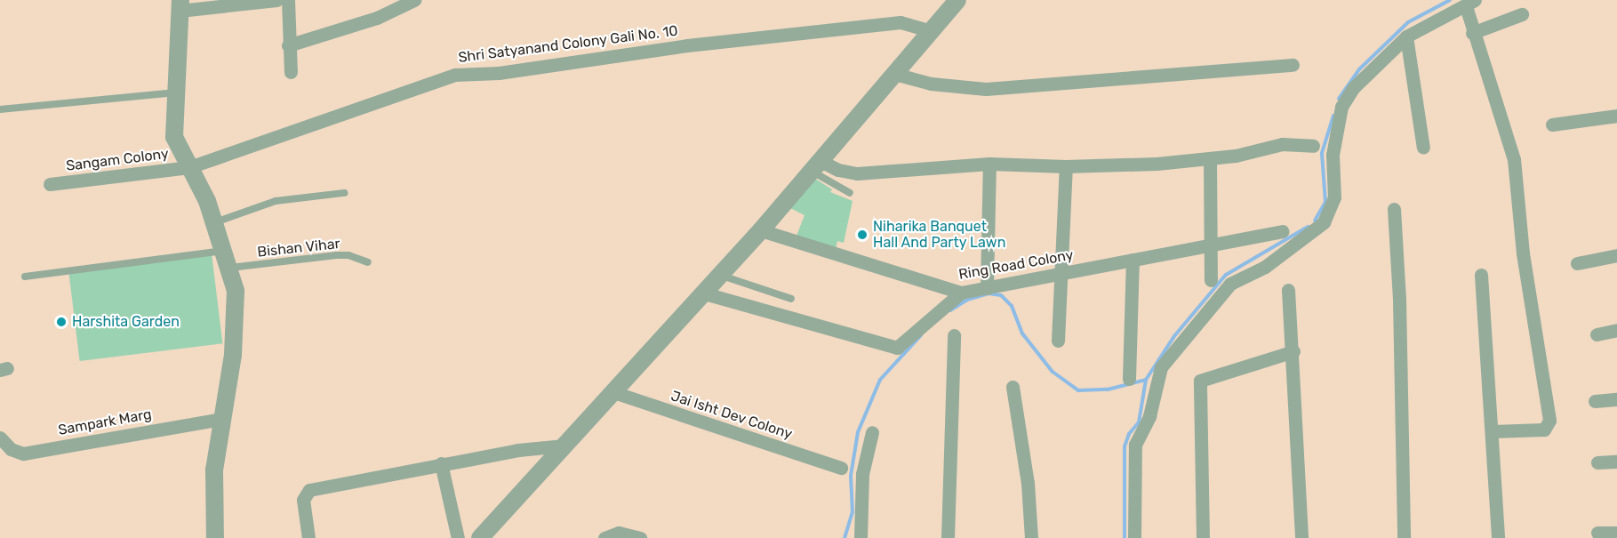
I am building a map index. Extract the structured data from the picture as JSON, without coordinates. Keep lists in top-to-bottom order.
{
  "streets": {
    "street": [
      "Shri Satyanand Colony Gali No. 10",
      "Sangam Colony",
      "Ring Road Colony",
      "Jai Isht Dev Colony",
      "Sampark Marg"
    ],
    "lane": ["Bishan Vihar"]
  },
  "crossings": [
    ["Shri Satyanand Colony Gali No. 10", "Sangam Colony"]
  ],
  "places": ["Niharika Banquet Hall And Party Lawn", "Harshita Garden"]
}
